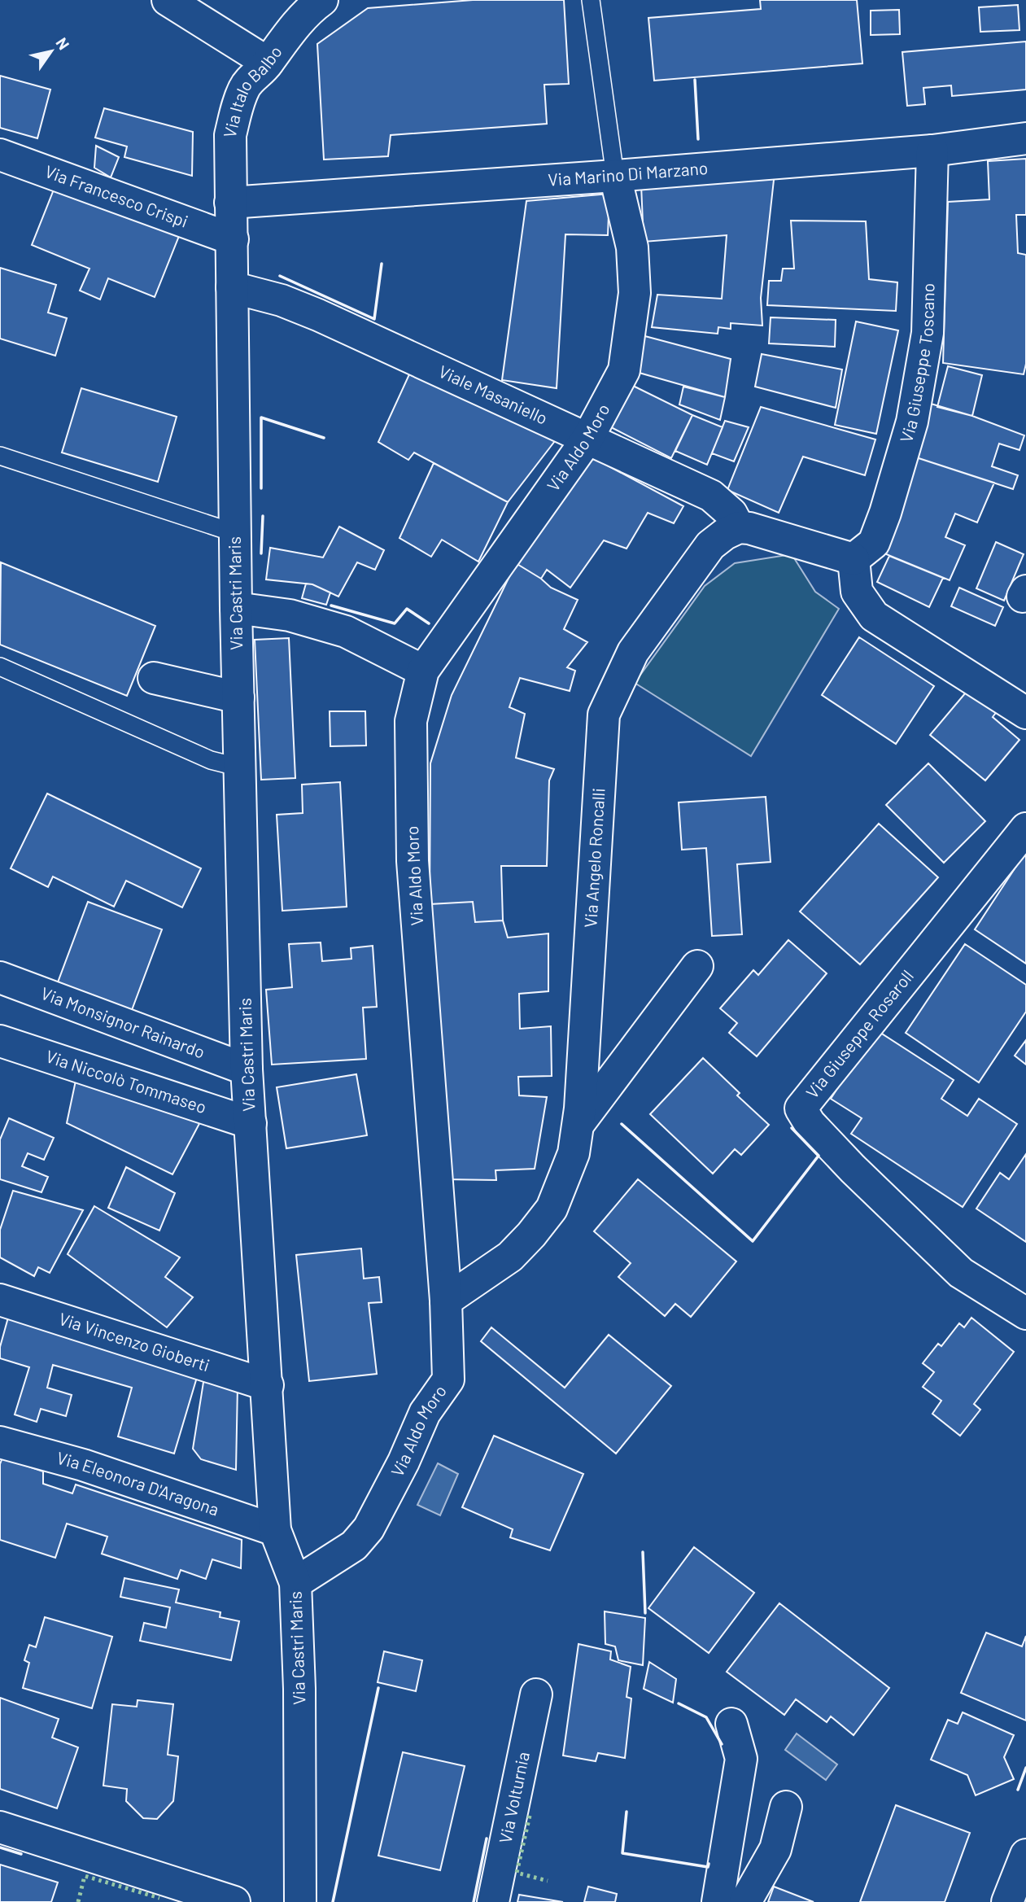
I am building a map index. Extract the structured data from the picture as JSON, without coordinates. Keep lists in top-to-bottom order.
{
  "streets": {
    "street": [
      "Via Italo Balbo",
      "Via Marino Di Marzano",
      "Via Francesco Crispi",
      "Via Giuseppe Toscano",
      "Viale Masaniello",
      "Via Aldo Moro",
      "Via Castri Maris",
      "Via Angelo Roncalli",
      "Via Monsignor Rainardo",
      "Via Giuseppe Rosaroll",
      "Via Niccolò Tommaseo",
      "Via Vincenzo Gioberti",
      "Via Eleonora D'Aragona",
      "Via Volturnia"
    ]
  },
  "crossings": [
    ["Via Italo Balbo", "Via Marino Di Marzano"],
    ["Via Italo Balbo", "Via Castri Maris"],
    ["Via Marino Di Marzano", "Via Giuseppe Toscano"],
    ["Via Marino Di Marzano", "Via Aldo Moro"],
    ["Via Marino Di Marzano", "Via Castri Maris"],
    ["Via Francesco Crispi", "Via Castri Maris"],
    ["Viale Masaniello", "Via Aldo Moro"],
    ["Viale Masaniello", "Via Castri Maris"],
    ["Viale Masaniello", "Via Angelo Roncalli"],
    ["Via Aldo Moro", "Via Castri Maris"],
    ["Via Aldo Moro", "Via Angelo Roncalli"],
    ["Via Castri Maris", "Via Monsignor Rainardo"],
    ["Via Castri Maris", "Via Niccolò Tommaseo"],
    ["Via Castri Maris", "Via Vincenzo Gioberti"],
    ["Via Castri Maris", "Via Eleonora D'Aragona"]
  ],
  "north": "top right"
}
